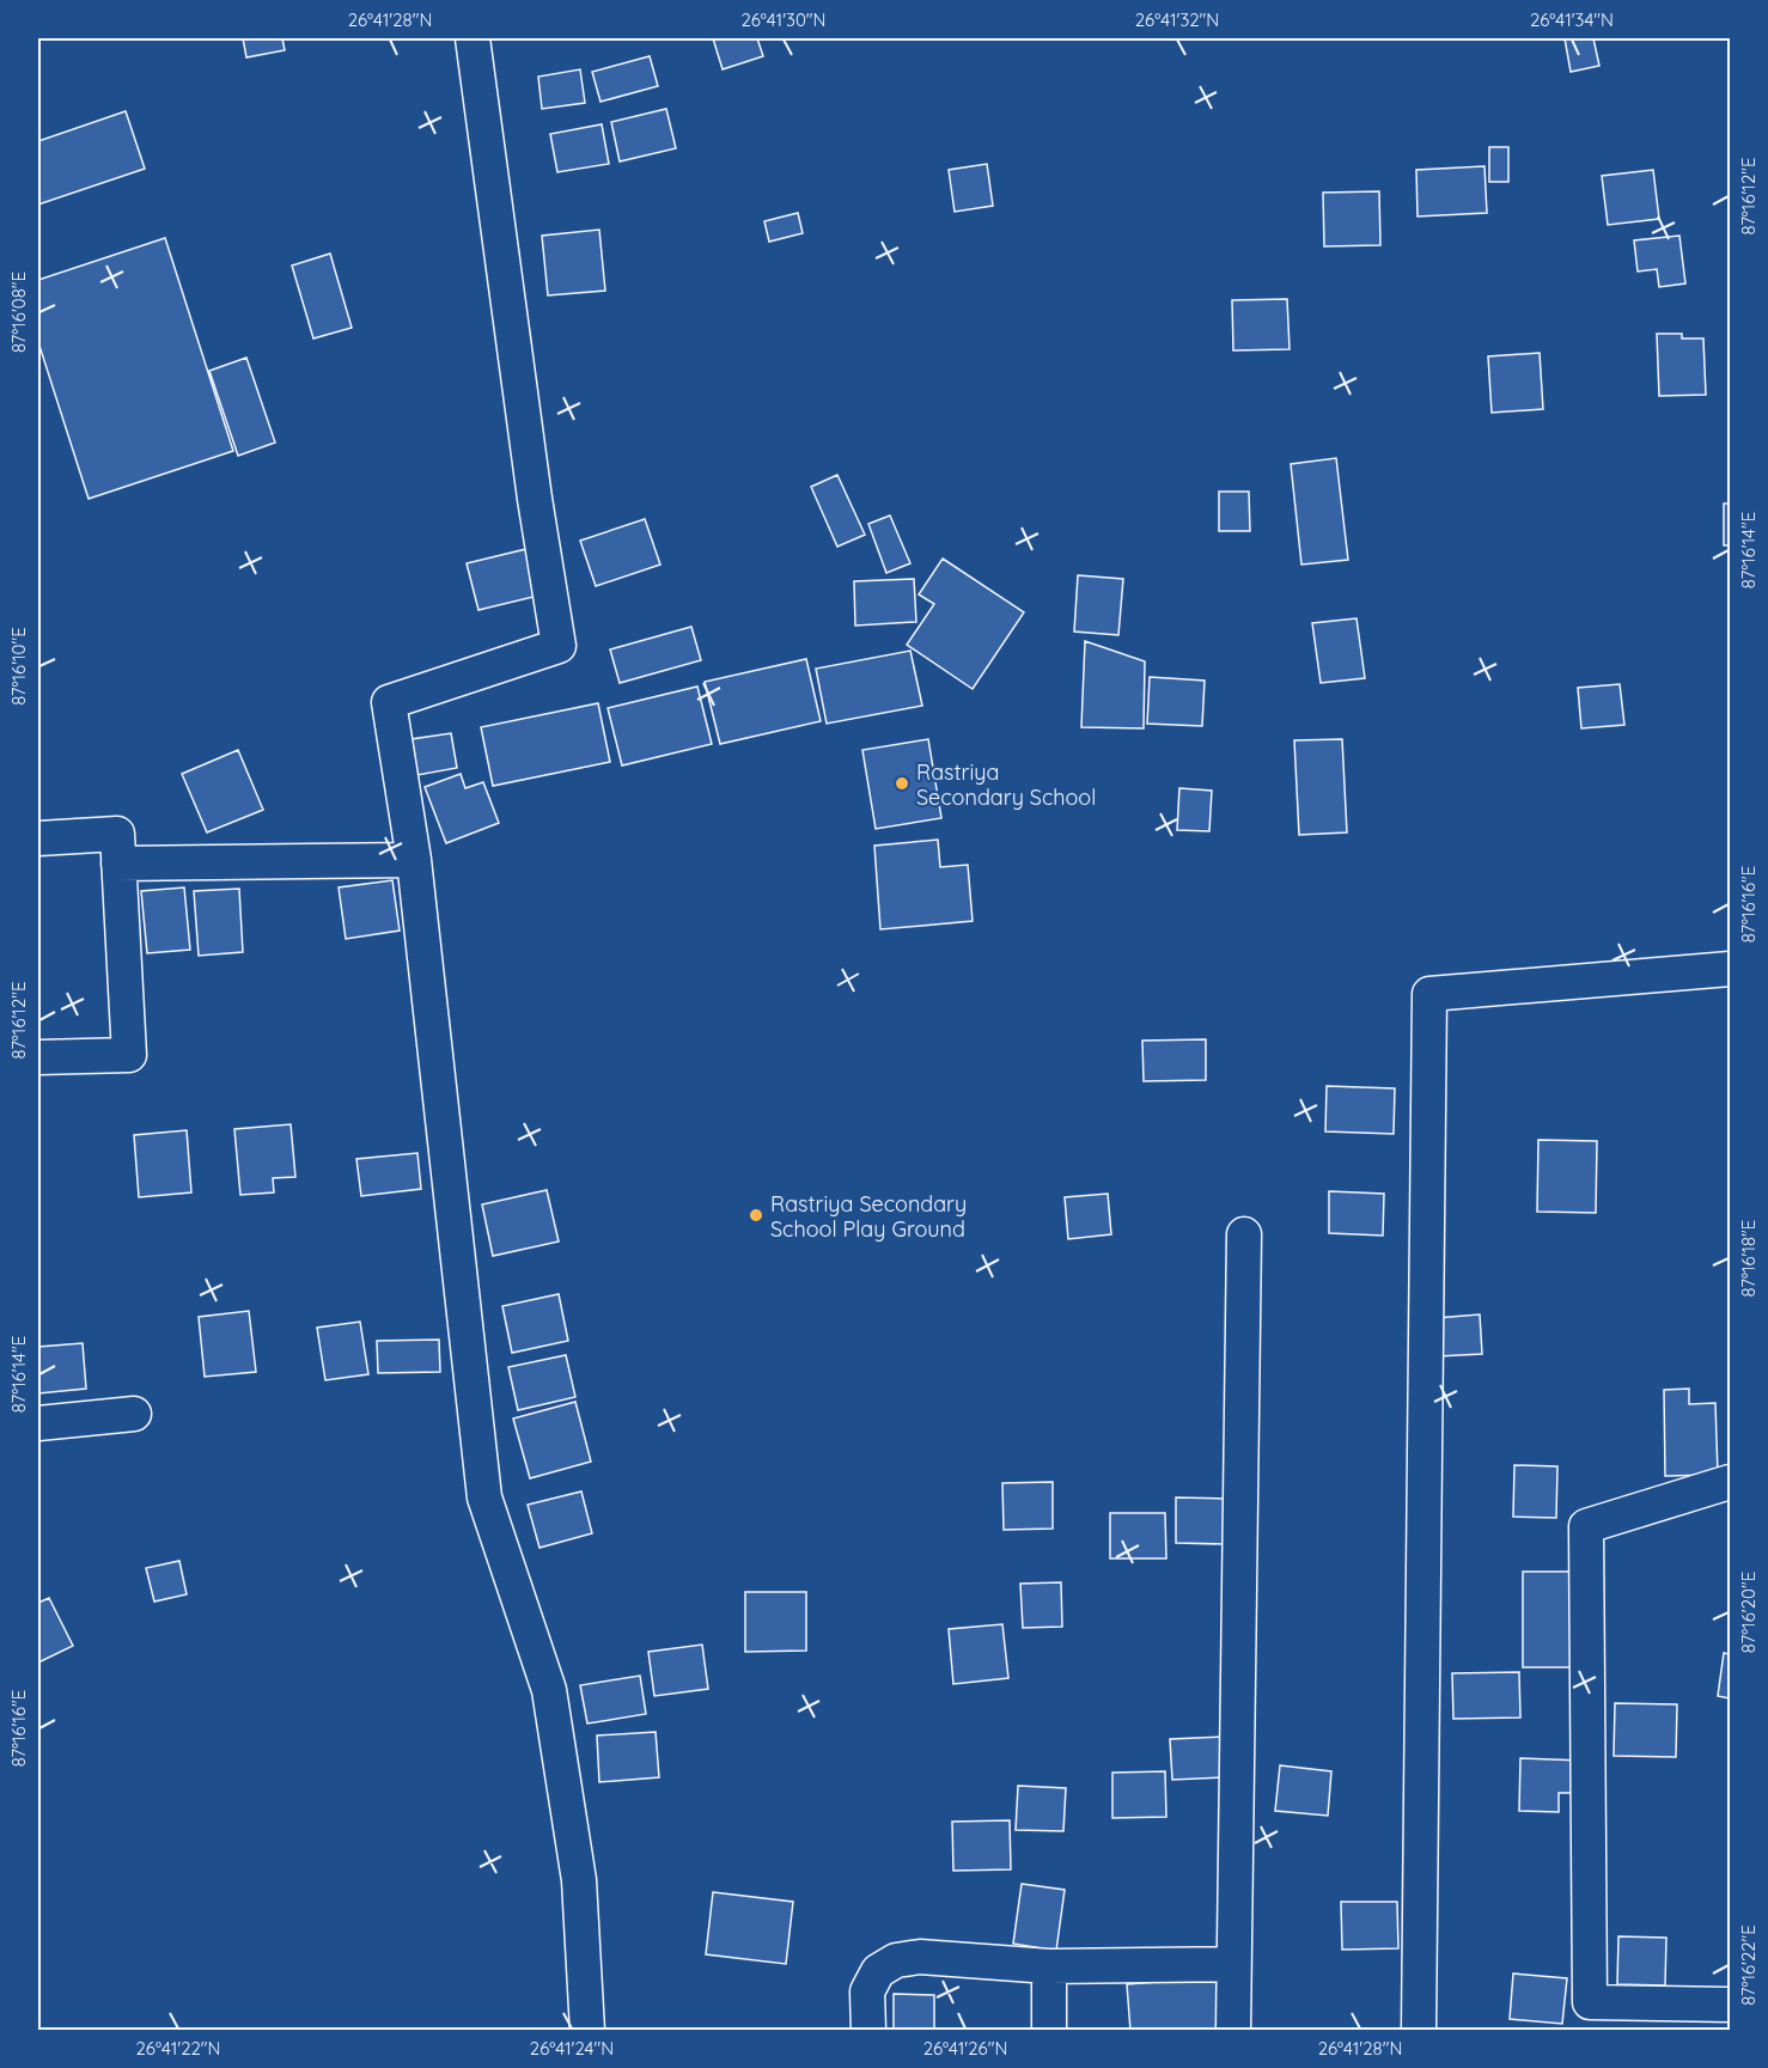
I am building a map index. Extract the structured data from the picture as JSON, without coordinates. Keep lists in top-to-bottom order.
{
  "places": ["Rastriya Secondary School", "Rastriya Secondary School Play Ground"],
  "coordinates": [
    "26°41'28\"N",
    "26°41'30\"N",
    "26°41'32\"N",
    "26°41'34\"N",
    "87°16'12\"E",
    "87°16'08\"E",
    "87°16'14\"E",
    "87°16'10\"E",
    "87°16'16\"E",
    "87°16'18\"E",
    "87°16'20\"E",
    "87°16'22\"E",
    "26°41'22\"N",
    "26°41'24\"N",
    "26°41'26\"N"
  ]
}
